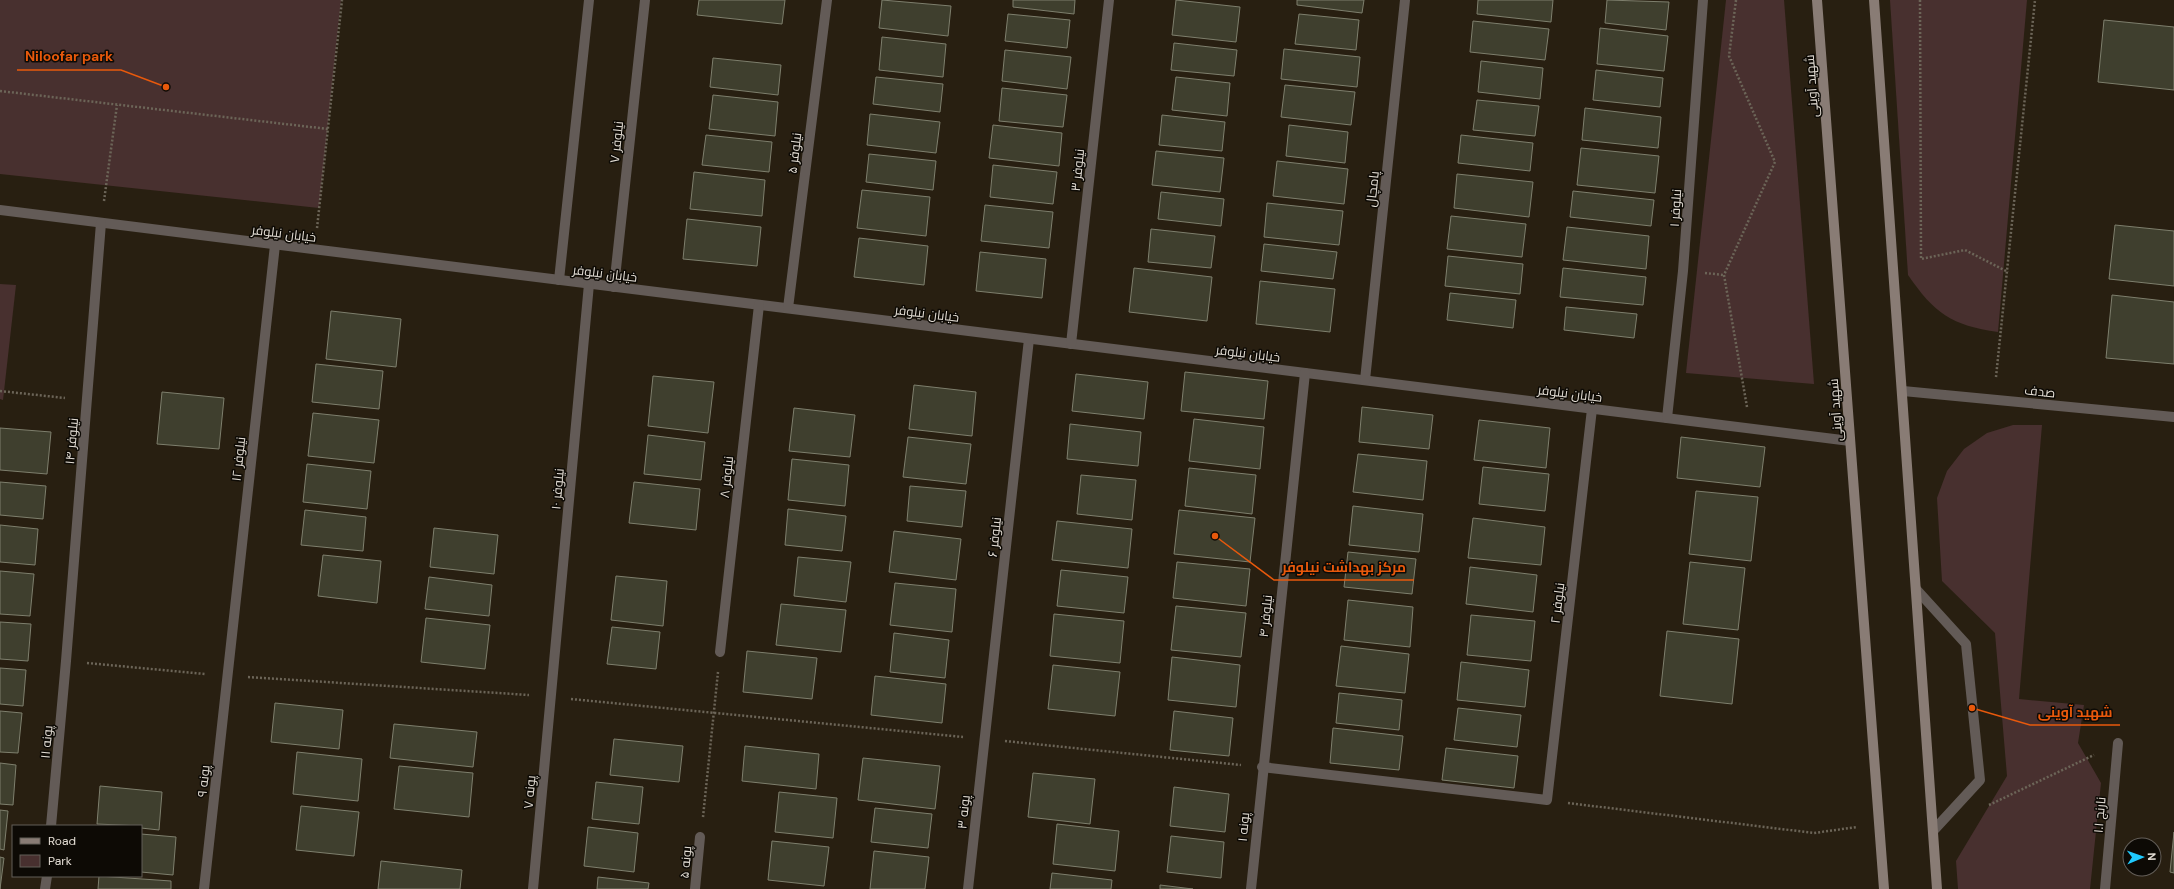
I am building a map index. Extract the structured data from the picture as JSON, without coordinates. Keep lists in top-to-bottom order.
{
  "streets": {
    "main road": ["شهید آوینی"],
    "street": [
      "نیلوفر ۷",
      "نیلوفر ۵",
      "نیلوفر ۳",
      "پامچال",
      "نیلوفر ۱",
      "خیابان نیلوفر",
      "صدف",
      "نیلوفر ۱۴",
      "نیلوفر ۱۲",
      "نیلوفر ۸",
      "نیلوفر ۱۰",
      "نیلوفر ۶",
      "نیلوفر ۲",
      "نیلوفر ۴",
      "پونه ۱۱",
      "پونه ۹",
      "پونه ۷",
      "پونه ۳",
      "نارنج ۱.۱",
      "پونه ۱",
      "پونه ۵"
    ]
  },
  "crossings": [
    ["شهید آوینی", "خیابان نیلوفر"],
    ["نیلوفر ۷", "خیابان نیلوفر"],
    ["نیلوفر ۵", "خیابان نیلوفر"],
    ["نیلوفر ۳", "خیابان نیلوفر"],
    ["پامچال", "خیابان نیلوفر"],
    ["نیلوفر ۱", "خیابان نیلوفر"],
    ["خیابان نیلوفر", "نیلوفر ۱۴"],
    ["خیابان نیلوفر", "نیلوفر ۱۲"],
    ["خیابان نیلوفر", "نیلوفر ۸"],
    ["خیابان نیلوفر", "نیلوفر ۱۰"],
    ["خیابان نیلوفر", "نیلوفر ۶"],
    ["خیابان نیلوفر", "نیلوفر ۲"],
    ["خیابان نیلوفر", "نیلوفر ۴"],
    ["نیلوفر ۱۴", "پونه ۱۱"],
    ["نیلوفر ۱۲", "پونه ۹"],
    ["نیلوفر ۱۰", "پونه ۷"],
    ["نیلوفر ۶", "پونه ۳"],
    ["نیلوفر ۴", "پونه ۱"]
  ],
  "places": ["Niloofar park", "مرکز بهداشت نیلوفر", "شهید آوینی"],
  "legend": ["Road", "Park"],
  "north": "right"
}
